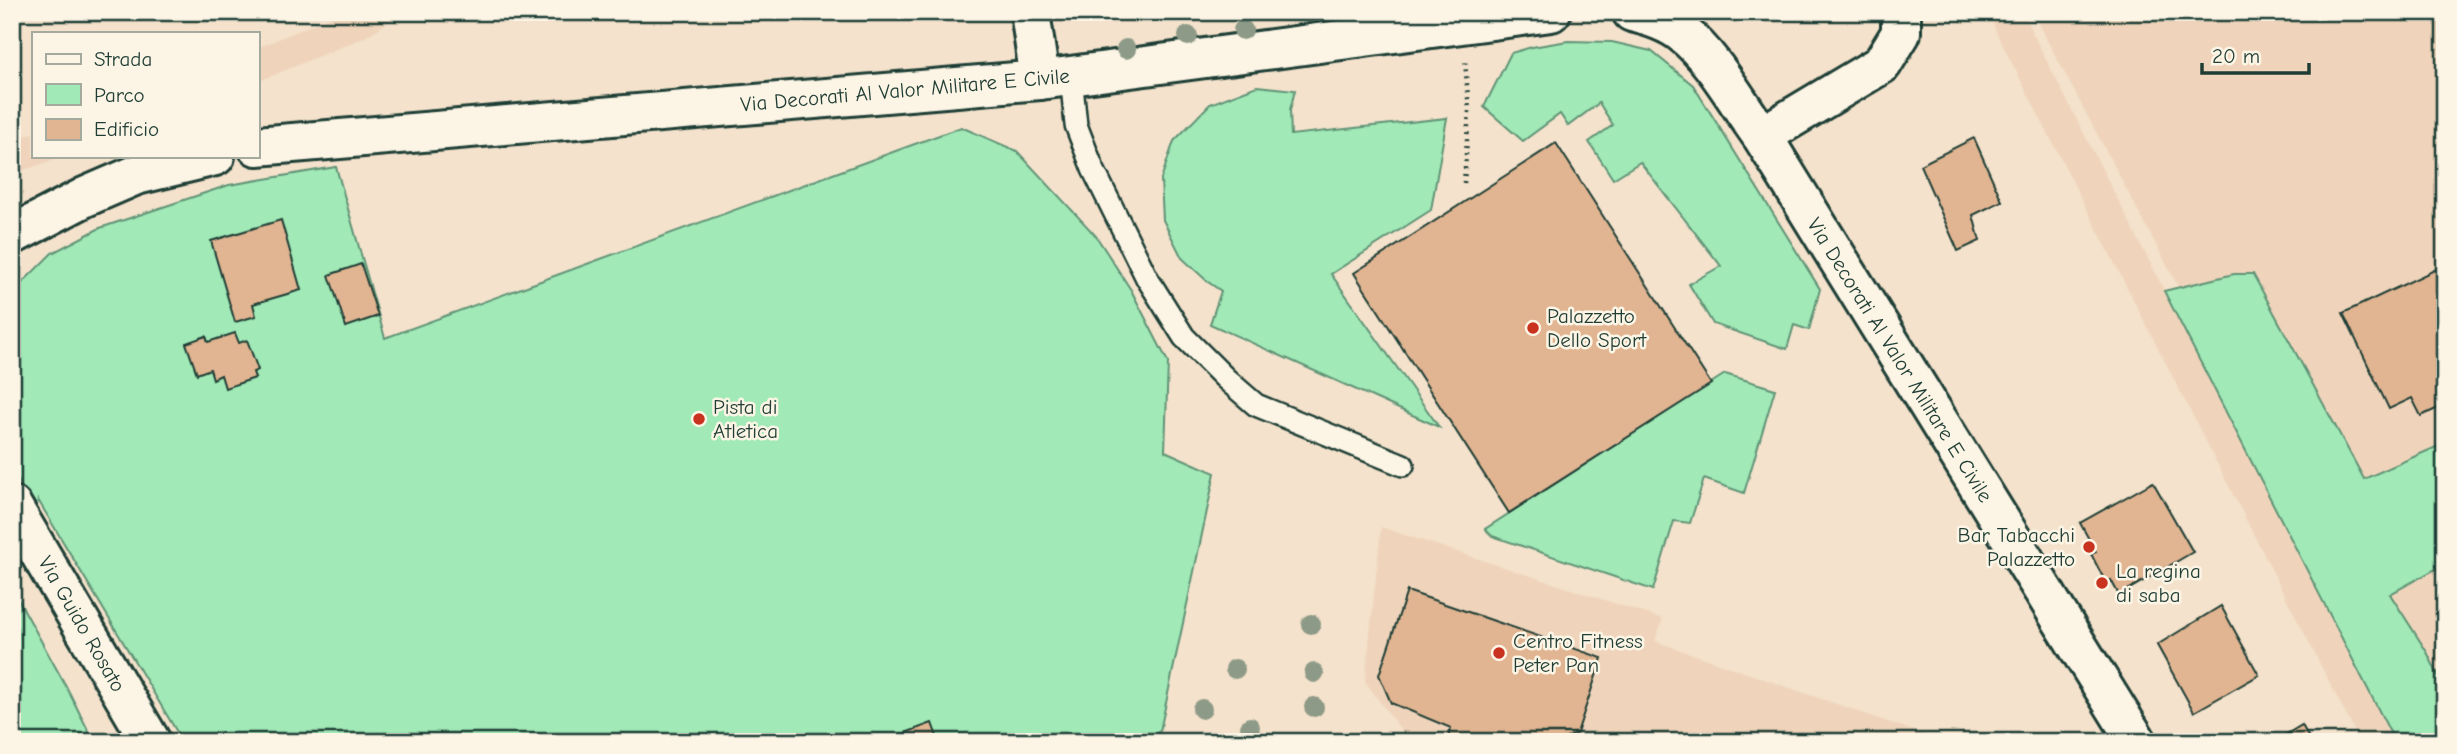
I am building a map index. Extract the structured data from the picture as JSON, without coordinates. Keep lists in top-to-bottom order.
{
  "streets": {
    "street": ["Via Decorati Al Valor Militare E Civile", "Via Guido Rosato"]
  },
  "places": [
    "Palazzetto Dello Sport",
    "Pista di Atletica",
    "Bar Tabacchi Palazzetto",
    "La regina di saba",
    "Centro Fitness Peter Pan"
  ],
  "legend": ["Strada", "Parco", "Edificio"],
  "scale_bar": "20 m"
}
